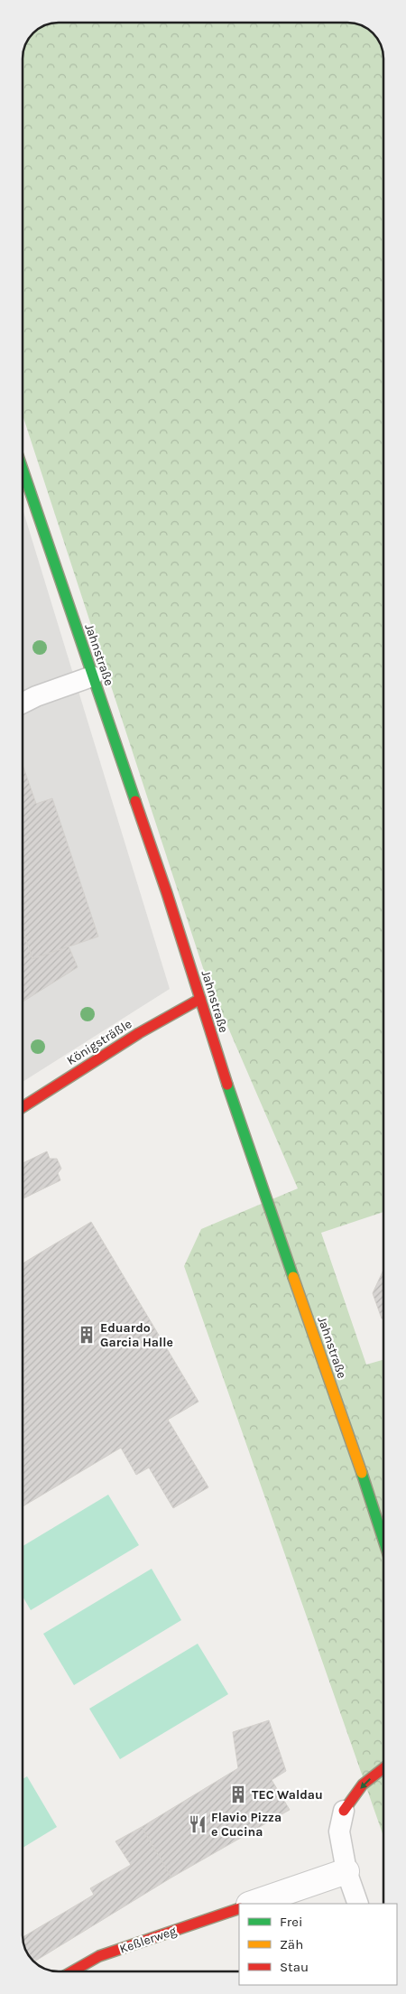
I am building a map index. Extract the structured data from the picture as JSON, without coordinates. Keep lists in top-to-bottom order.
{
  "streets": {
    "main road": ["Jahnstraße", "Königsträßle", "Keßlerweg"]
  },
  "crossings": [
    ["Jahnstraße", "Königsträßle"]
  ],
  "places": {
    "building": ["Eduardo Garcia Halle", "TEC Waldau"],
    "restaurant": ["Flavio Pizza e Cucina"]
  },
  "legend": ["Frei", "Zäh", "Stau"]
}
